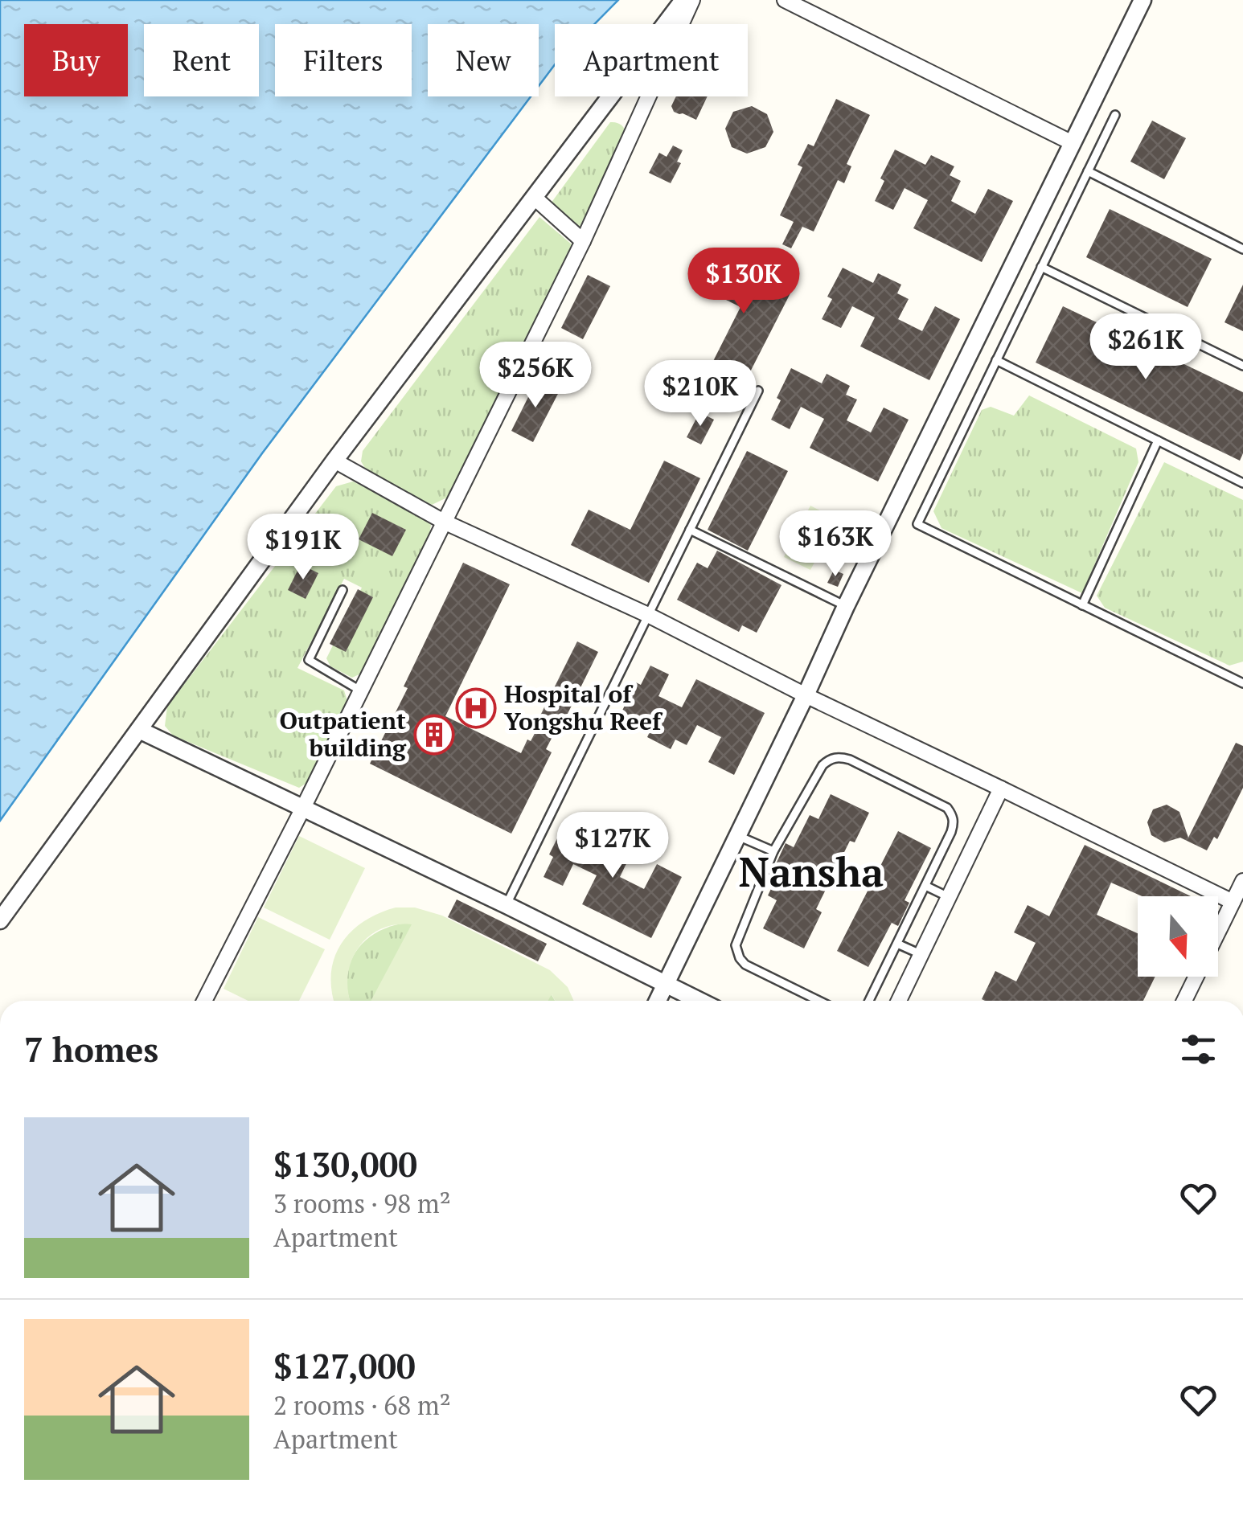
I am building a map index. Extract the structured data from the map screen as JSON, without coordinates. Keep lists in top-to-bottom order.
{
  "districts": ["Nansha"],
  "places": {
    "hospital": ["Hospital of Yongshu Reef"],
    "building": ["Outpatient building"]
  },
  "north": "bottom",
  "page": {
    "chip": [
      "Buy",
      "Rent",
      "Filters",
      "New",
      "Apartment"
    ],
    "price": [
      "$130K",
      "$261K",
      "$256K",
      "$210K",
      "$163K",
      "$191K",
      "$127K"
    ],
    "heading": "7 homes",
    "list": [
      {
        "name": "$130,000",
        "note": "3 rooms · 98 m² · Apartment"
      },
      {
        "name": "$127,000",
        "note": "2 rooms · 68 m² · Apartment"
      }
    ]
  }
}
